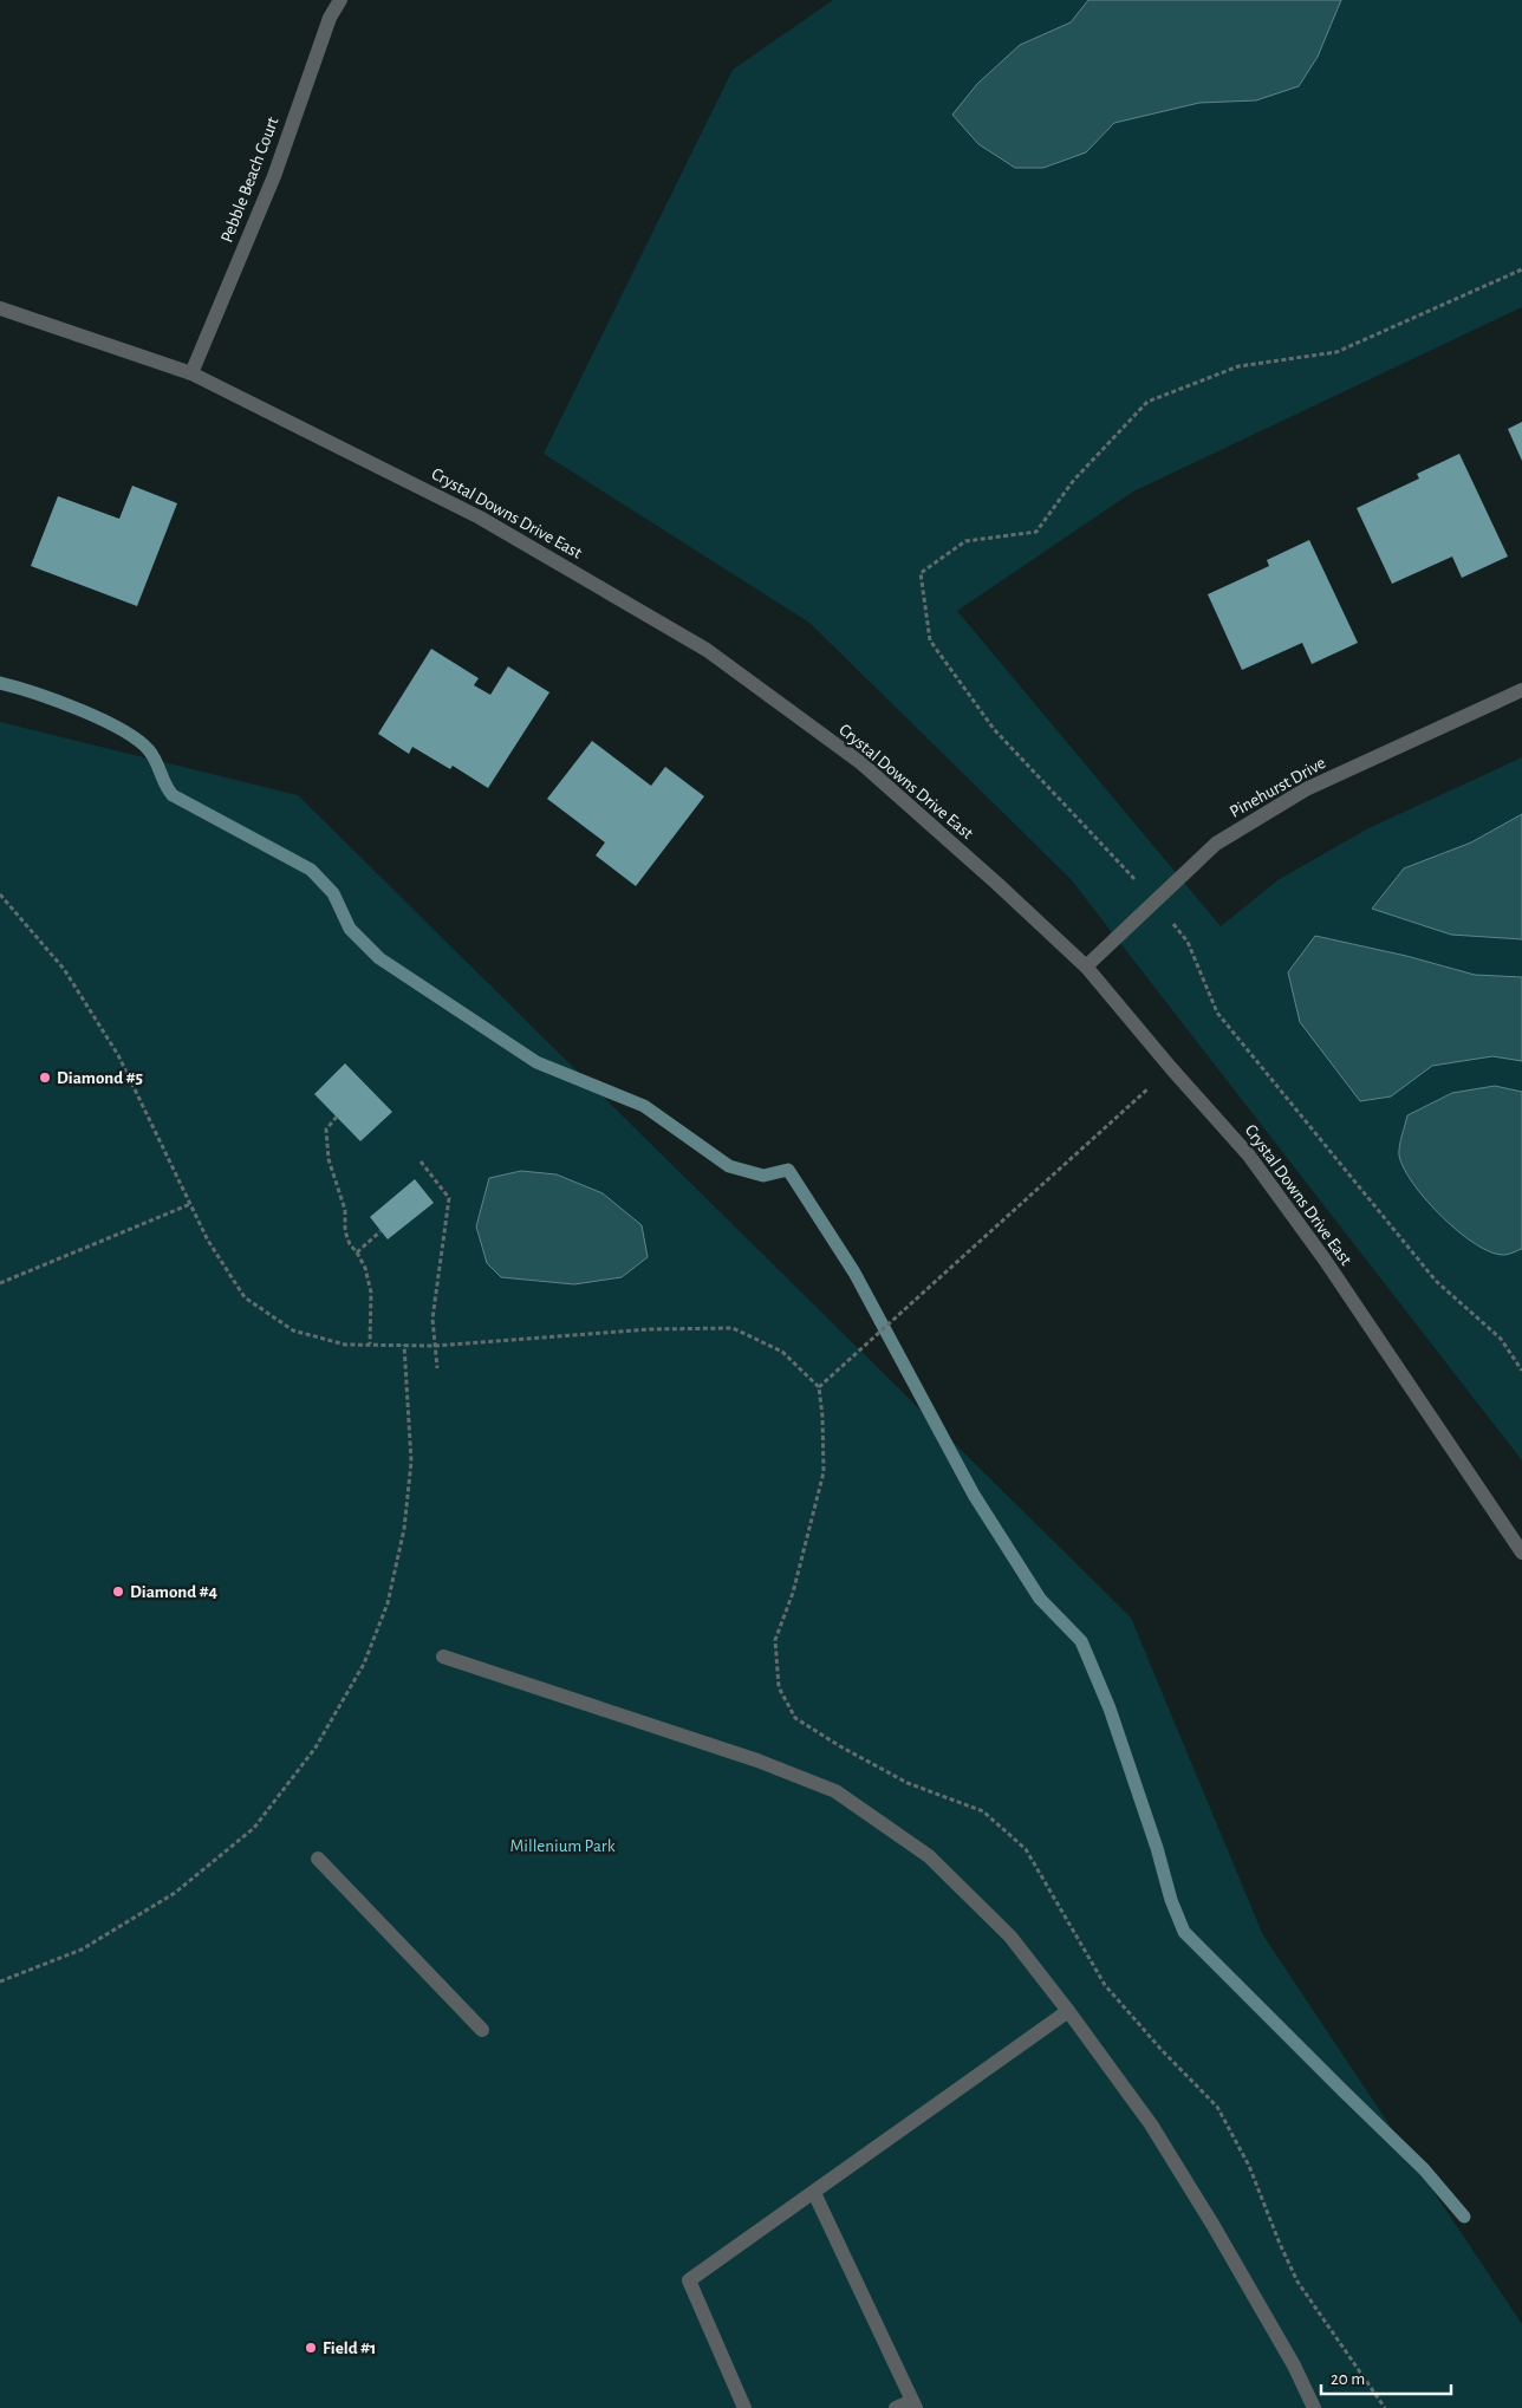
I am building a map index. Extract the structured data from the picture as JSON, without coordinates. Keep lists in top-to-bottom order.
{
  "streets": {
    "street": ["Pebble Beach Court", "Crystal Downs Drive East", "Pinehurst Drive"]
  },
  "crossings": [
    ["Pebble Beach Court", "Crystal Downs Drive East"],
    ["Crystal Downs Drive East", "Pinehurst Drive"]
  ],
  "parks": ["Millenium Park"],
  "places": ["Diamond #5", "Diamond #4", "Field #1"],
  "scale_bar": "20 m"
}
